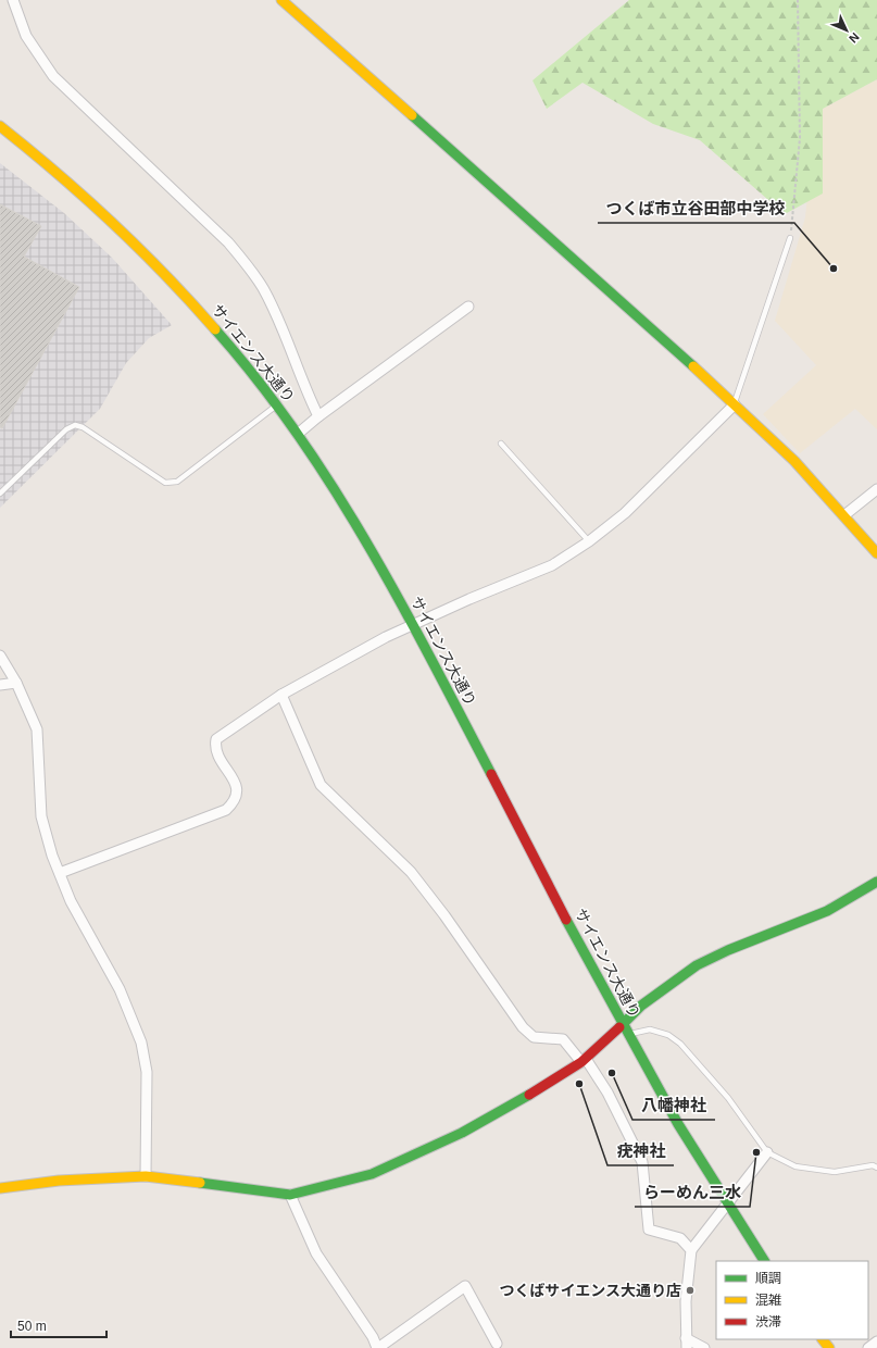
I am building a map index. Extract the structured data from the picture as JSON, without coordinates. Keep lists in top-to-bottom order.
{
  "streets": {
    "street": ["サイエンス大通り"]
  },
  "places": [
    "つくば市立谷田部中学校",
    "八幡神社",
    "疣神社",
    "らーめん三水",
    "つくばサイエンス大通り店"
  ],
  "legend": ["順調", "混雑", "渋滞"],
  "scale_bar": "50 m",
  "north": "bottom right"
}
